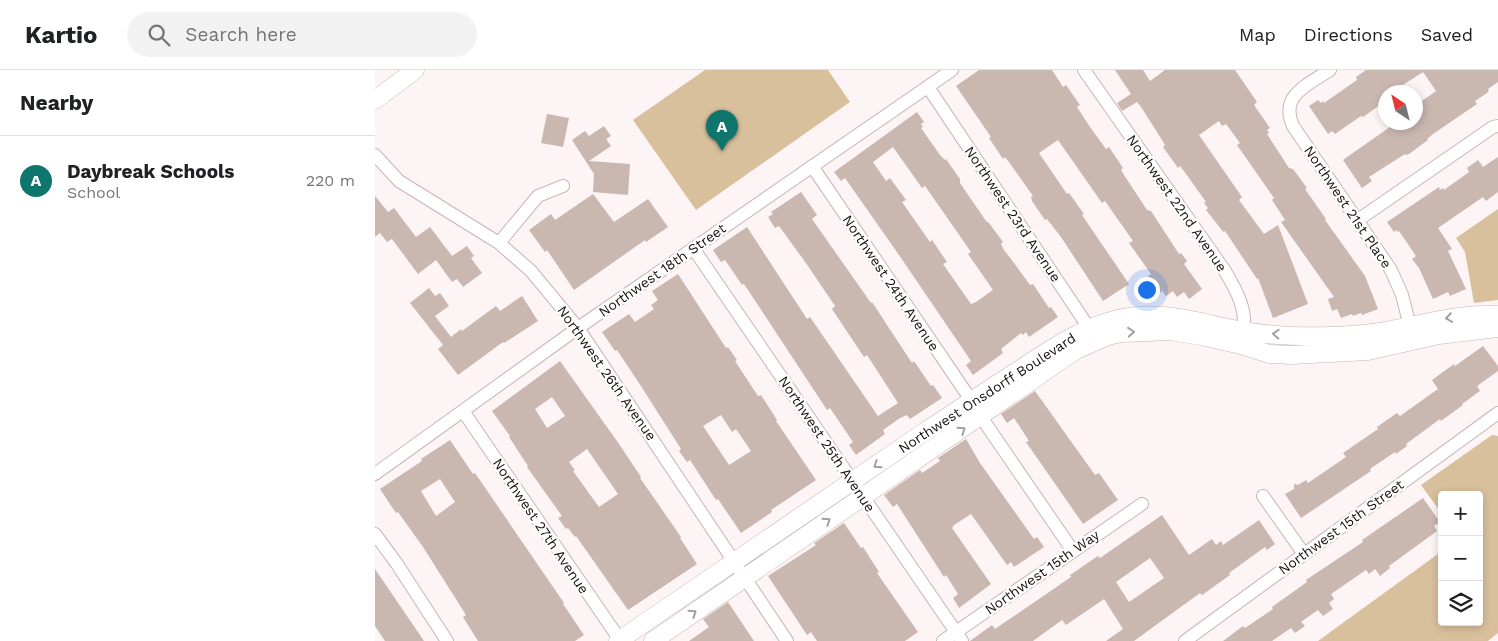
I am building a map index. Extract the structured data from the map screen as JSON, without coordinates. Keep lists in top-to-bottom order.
{
  "streets": {
    "street": [
      "Northwest 22nd Avenue",
      "Northwest 21st Place",
      "Northwest 23rd Avenue",
      "Northwest 18th Street",
      "Northwest 24th Avenue",
      "Northwest 26th Avenue",
      "Northwest Onsdorff Boulevard",
      "Northwest 25th Avenue",
      "Northwest 27th Avenue",
      "Northwest 15th Street",
      "Northwest 15th Way"
    ]
  },
  "crossings": [
    ["Northwest 22nd Avenue", "Northwest Onsdorff Boulevard"],
    ["Northwest 21st Place", "Northwest Onsdorff Boulevard"],
    ["Northwest 23rd Avenue", "Northwest 18th Street"],
    ["Northwest 23rd Avenue", "Northwest Onsdorff Boulevard"],
    ["Northwest 18th Street", "Northwest 24th Avenue"],
    ["Northwest 18th Street", "Northwest 26th Avenue"],
    ["Northwest 18th Street", "Northwest 25th Avenue"],
    ["Northwest 18th Street", "Northwest 27th Avenue"],
    ["Northwest 24th Avenue", "Northwest Onsdorff Boulevard"],
    ["Northwest 26th Avenue", "Northwest Onsdorff Boulevard"],
    ["Northwest Onsdorff Boulevard", "Northwest 25th Avenue"],
    ["Northwest Onsdorff Boulevard", "Northwest 27th Avenue"],
    ["Northwest 25th Avenue", "Northwest 15th Way"]
  ],
  "north": "top left",
  "page": {
    "header": "Kartio",
    "search": "Search here",
    "nav": ["Map", "Directions", "Saved"],
    "heading": "Nearby",
    "pins": "A",
    "list": [
      {
        "mark": "A",
        "name": "Daybreak Schools",
        "note": "School",
        "value": "220 m"
      }
    ],
    "map_buttons": ["+", "−"]
  }
}
